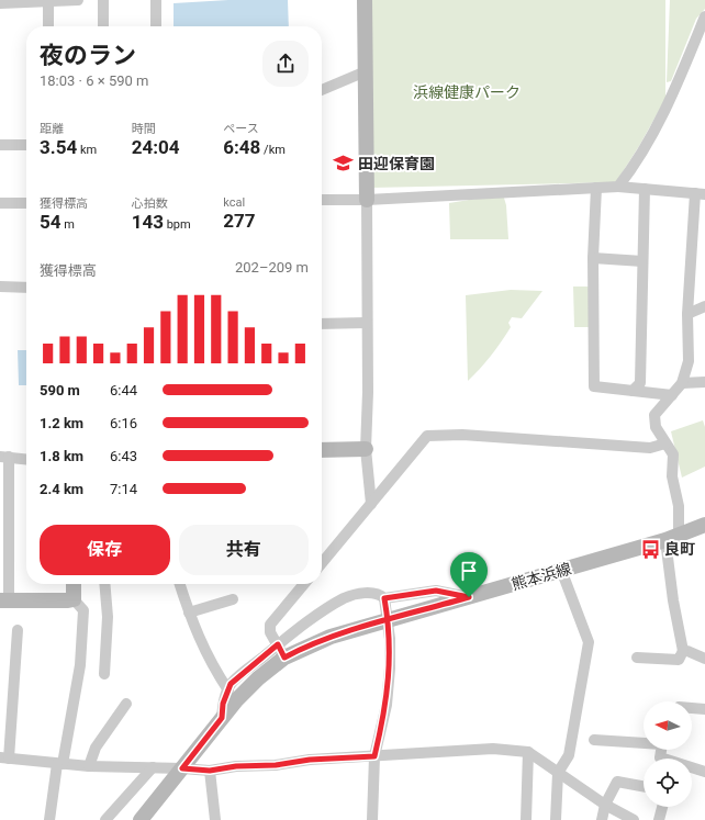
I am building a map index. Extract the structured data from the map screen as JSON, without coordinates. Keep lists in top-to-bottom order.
{
  "streets": {
    "main road": ["熊本浜線"]
  },
  "parks": ["浜線健康パーク"],
  "places": {
    "school or university": ["田迎保育園"],
    "bus stop": ["良町"]
  },
  "north": "left",
  "page": {
    "heading": ["夜のラン", "18:03 · 6 × 590 m"],
    "stats": [
      ["距離", "3.54 km"],
      ["時間", "24:04"],
      ["ペース", "6:48 /km"],
      ["獲得標高", "54 m"],
      ["心拍数", "143 bpm"],
      ["kcal", "277"]
    ],
    "chart": ["獲得標高", "202–209 m"],
    "list": [
      {
        "name": "590 m",
        "note": "6:44"
      },
      {
        "name": "1.2 km",
        "note": "6:16"
      },
      {
        "name": "1.8 km",
        "note": "6:43"
      },
      {
        "name": "2.4 km",
        "note": "7:14"
      }
    ],
    "buttons": ["保存", "共有"]
  }
}
